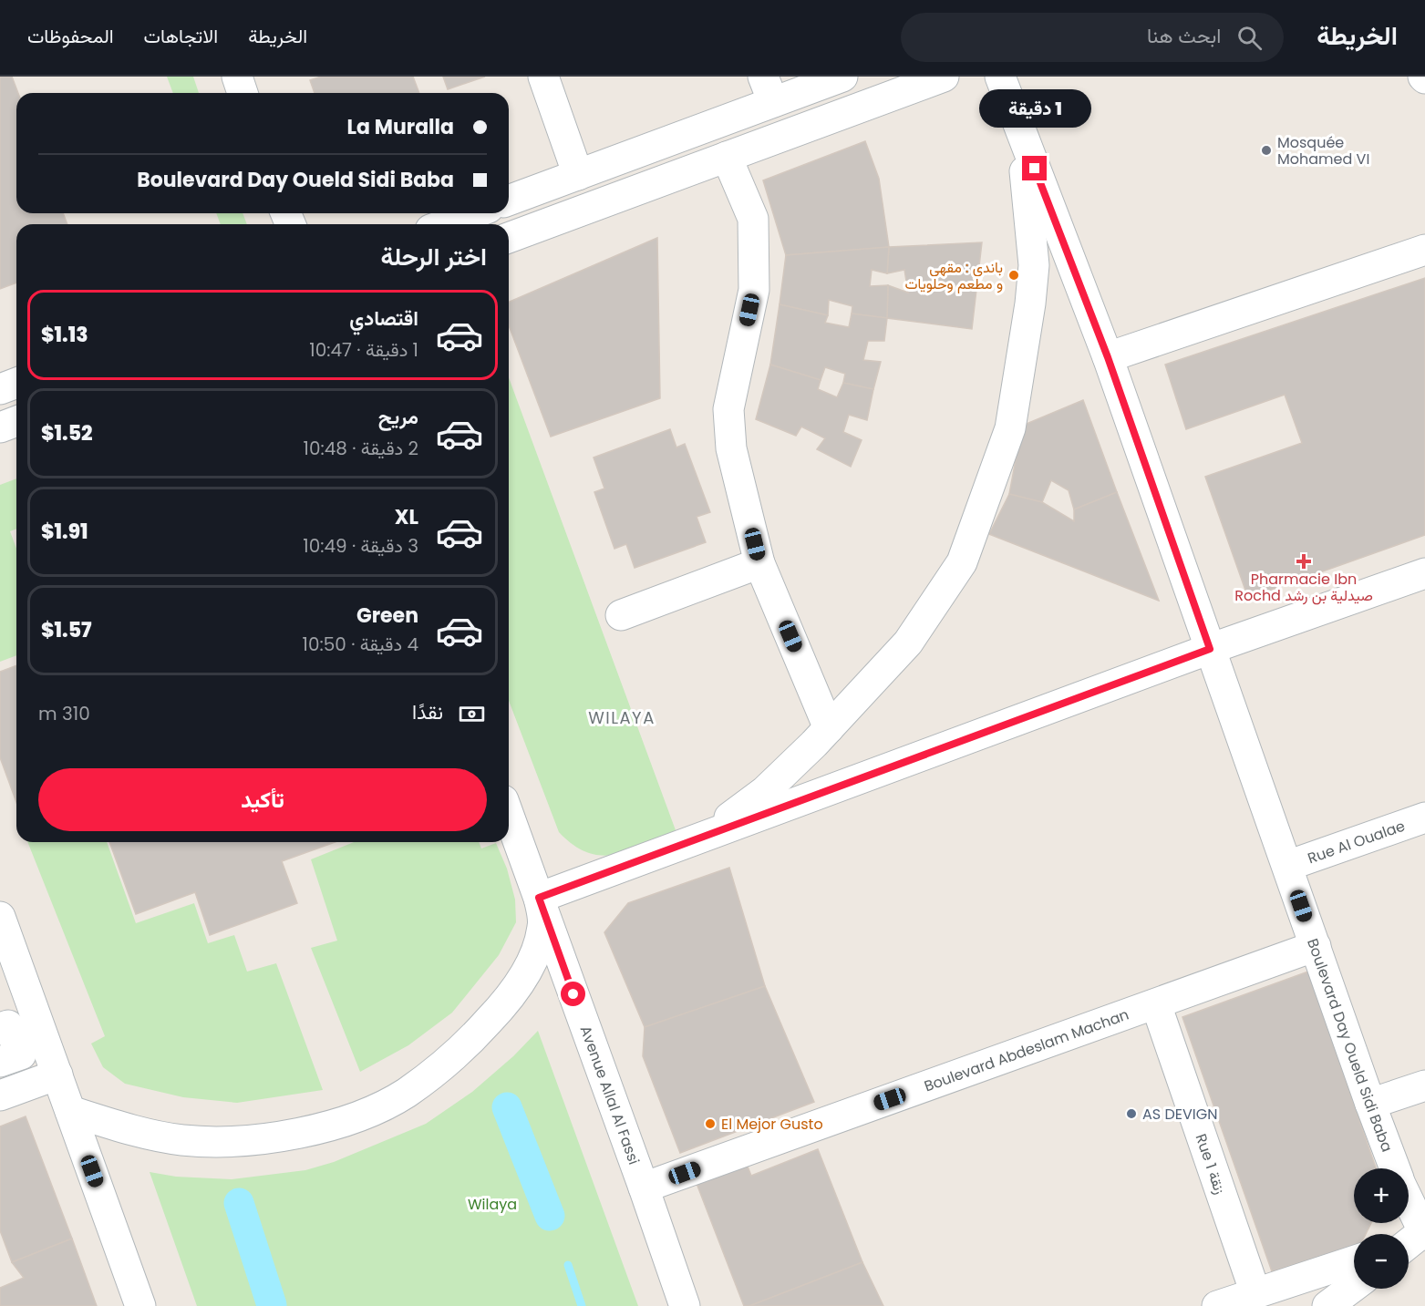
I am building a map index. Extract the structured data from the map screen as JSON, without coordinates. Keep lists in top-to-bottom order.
{
  "streets": {
    "street": [
      "Rue Al Oualae",
      "Boulevard Day Oueld Sidi Baba",
      "Boulevard Abdeslam Machan",
      "Avenue Allal Al Fassi",
      "Rue 1 زنقة"
    ]
  },
  "crossings": [
    ["Rue Al Oualae", "Boulevard Day Oueld Sidi Baba"],
    ["Boulevard Day Oueld Sidi Baba", "Boulevard Abdeslam Machan"],
    ["Boulevard Abdeslam Machan", "Avenue Allal Al Fassi"],
    ["Boulevard Abdeslam Machan", "Rue 1 زنقة"]
  ],
  "districts": ["WILAYA"],
  "parks": ["Wilaya"],
  "places": {
    "other": [
      "Mosquée Mohamed VI",
      "باندي : مقهى و مطعم وحلويات",
      "AS DEVIGN",
      "El Mejor Gusto"
    ],
    "health": ["Pharmacie Ibn Rochd صيدلية بن رشد"]
  },
  "page": {
    "header": "الخريطة",
    "search": "ابحث هنا",
    "nav": ["الخريطة", "الاتجاهات", "المحفوظات"],
    "bubble": "1 دقيقة",
    "banner": ["La Muralla", "Boulevard Day Oueld Sidi Baba"],
    "heading": "اختر الرحلة",
    "list": [
      {
        "name": "اقتصادي",
        "note": "1 دقيقة · 10:47",
        "value": "$1.13"
      },
      {
        "name": "مريح",
        "note": "2 دقيقة · 10:48",
        "value": "$1.52"
      },
      {
        "name": "XL",
        "note": "3 دقيقة · 10:49",
        "value": "$1.91"
      },
      {
        "name": "Green",
        "note": "4 دقيقة · 10:50",
        "value": "$1.57"
      }
    ],
    "pay": ["نقدًا", "310 m"],
    "buttons": "تأكيد",
    "map_buttons": ["+", "−"]
  }
}
